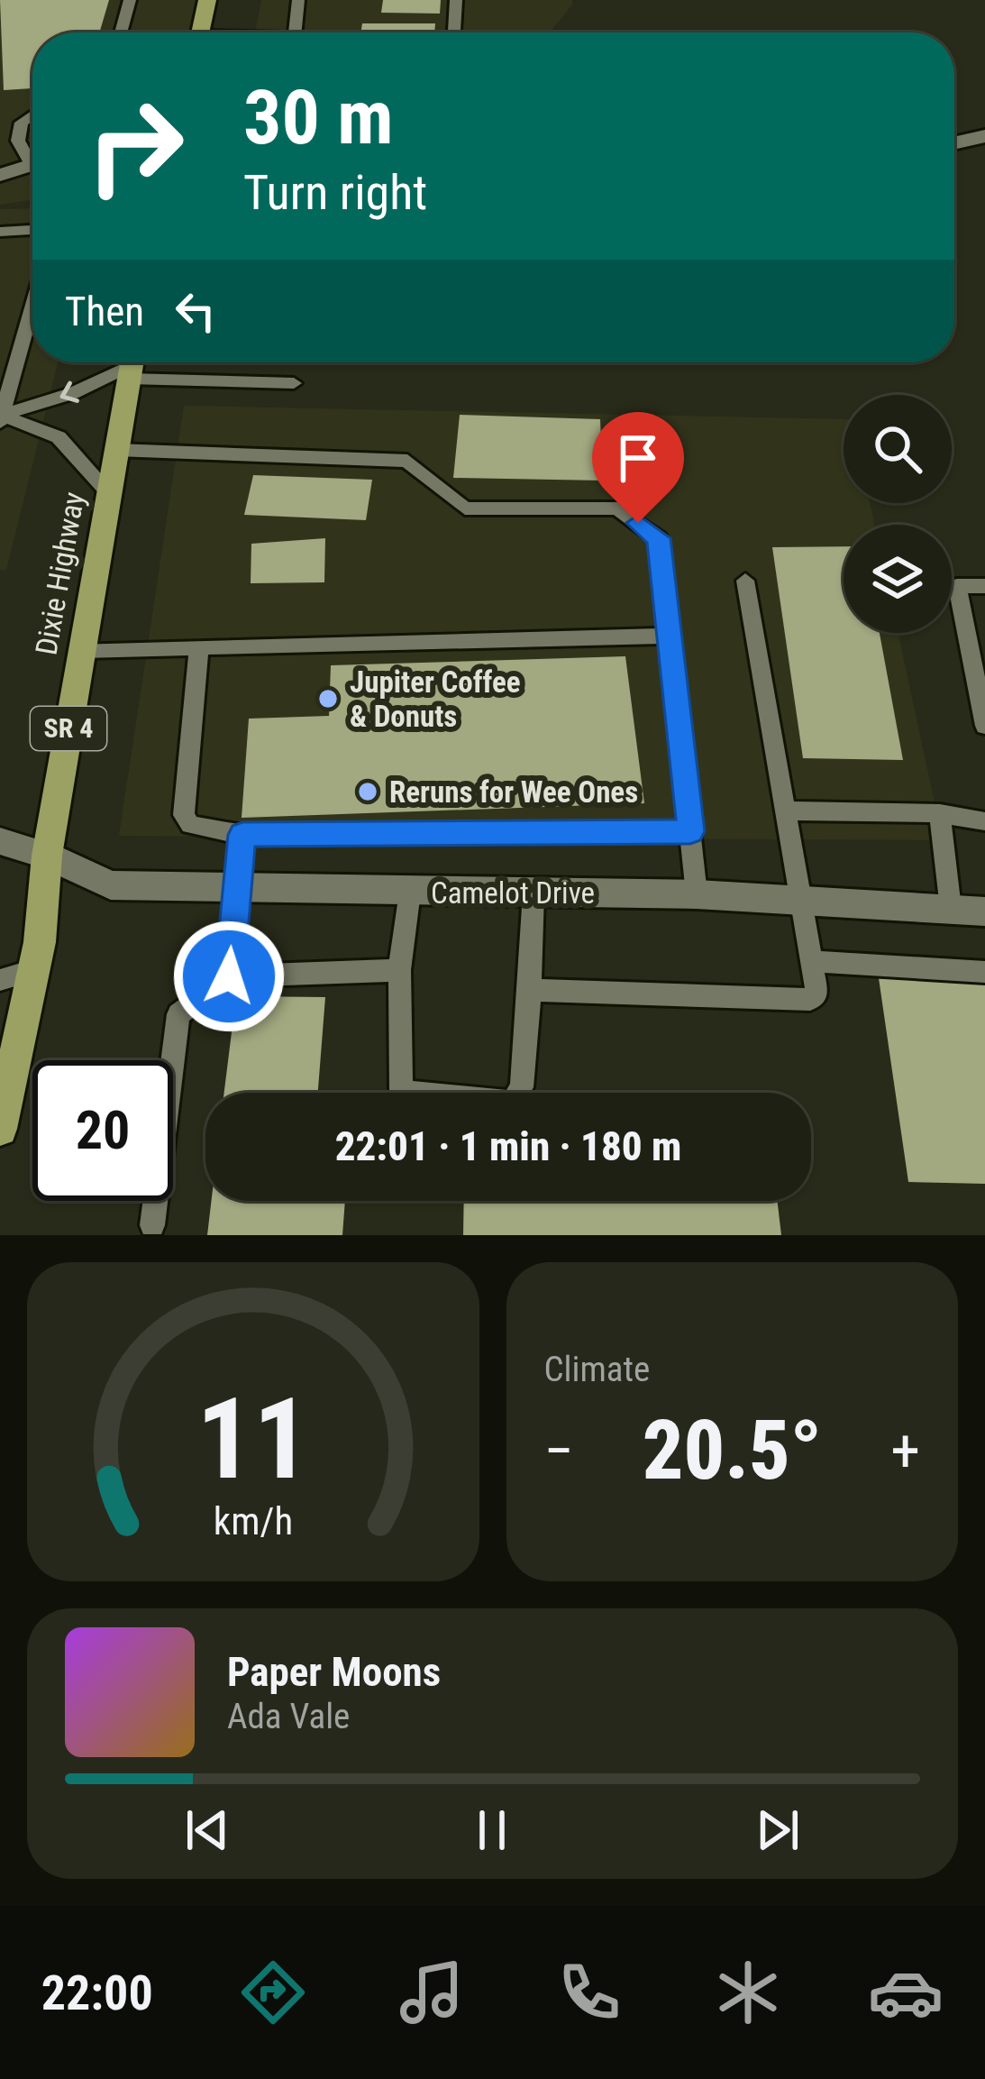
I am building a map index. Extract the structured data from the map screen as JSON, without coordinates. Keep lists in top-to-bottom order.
{
  "streets": {
    "main road": ["Dixie Highway", "SR 4"],
    "street": ["Camelot Drive"]
  },
  "crossings": [
    ["Dixie Highway", "Camelot Drive"]
  ],
  "places": ["Jupiter Coffee & Donuts", "Reruns for Wee Ones"],
  "page": {
    "turn": ["30 m", "Turn right"],
    "then": "Then",
    "limit": "20",
    "trip": "22:01 · 1 min · 180 m",
    "tile": "Climate",
    "heat": ["−", "20.5°", "+"],
    "song": ["Paper Moons", "Ada Vale"],
    "tabs": "22:00",
    "gauge": ["11", "km/h"]
  }
}
